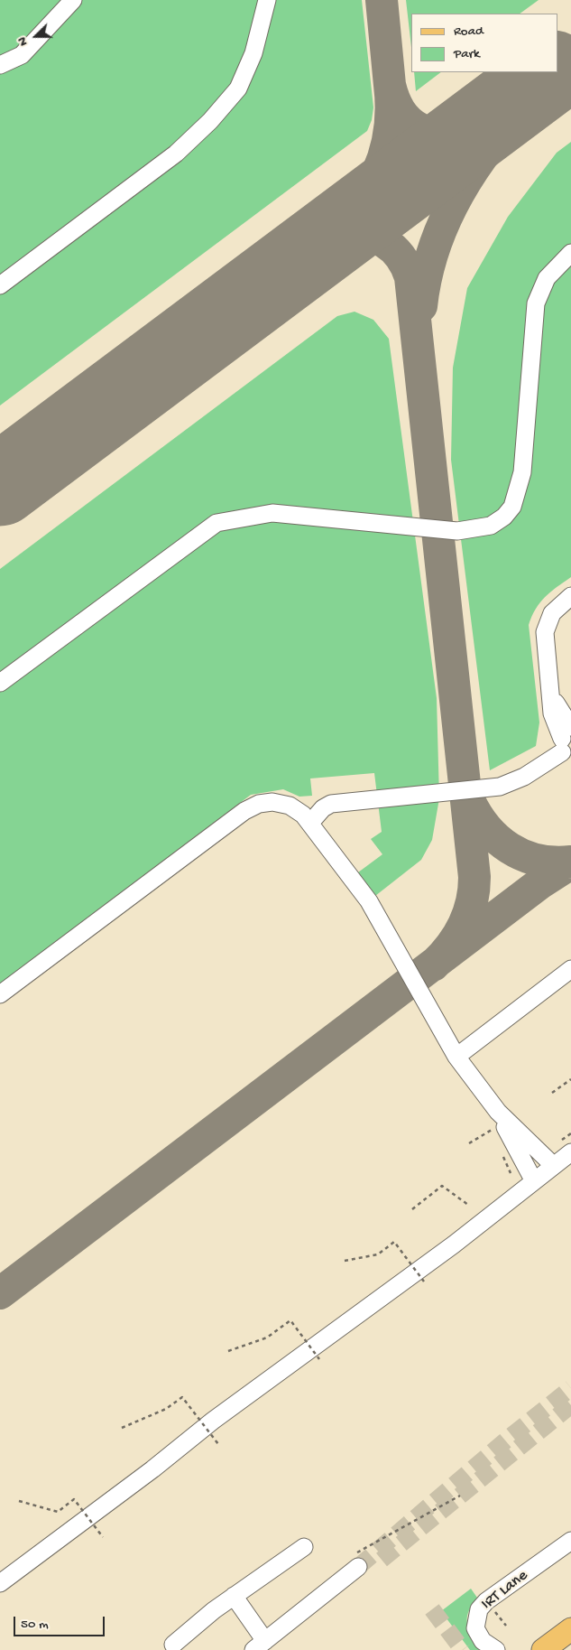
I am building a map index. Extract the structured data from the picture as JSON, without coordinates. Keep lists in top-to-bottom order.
{
  "streets": {
    "street": ["IRT Lane"]
  },
  "legend": ["Road", "Park"],
  "scale_bar": "50 m",
  "north": "left"
}
